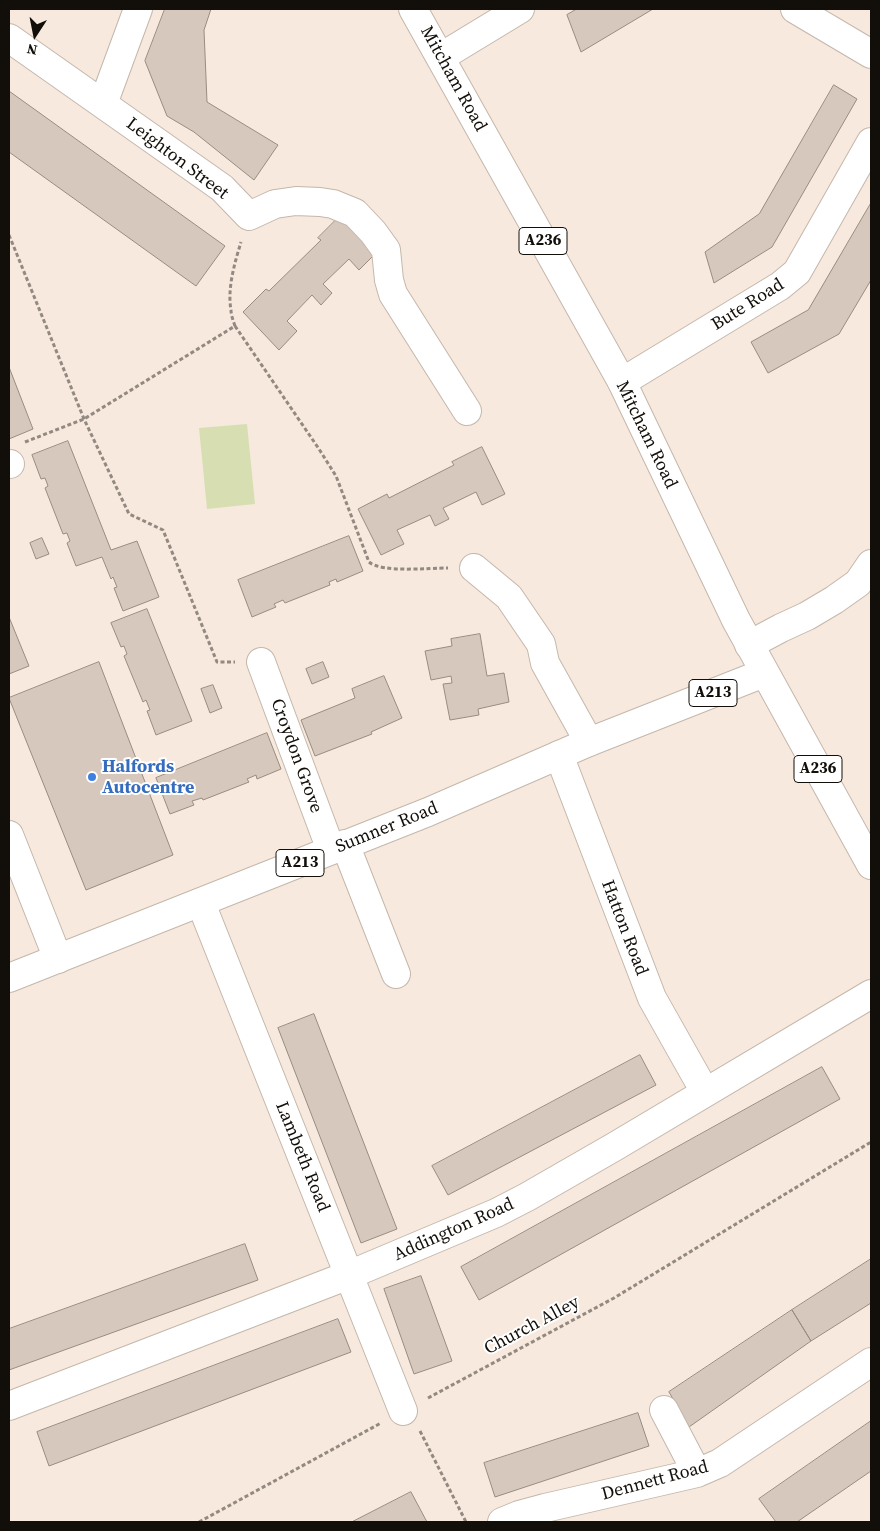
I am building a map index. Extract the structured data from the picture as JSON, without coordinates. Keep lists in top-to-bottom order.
{
  "streets": {
    "street": [
      "Mitcham Road",
      "Leighton Street",
      "A236",
      "Bute Road",
      "A213",
      "Croydon Grove",
      "Sumner Road",
      "Hatton Road",
      "Lambeth Road",
      "Addington Road",
      "Dennett Road"
    ],
    "path": ["Church Alley"]
  },
  "crossings": [
    ["Mitcham Road", "Bute Road"],
    ["Mitcham Road", "Sumner Road"],
    ["Croydon Grove", "Sumner Road"],
    ["Sumner Road", "Hatton Road"],
    ["Sumner Road", "Lambeth Road"],
    ["Hatton Road", "Addington Road"],
    ["Lambeth Road", "Addington Road"],
    ["Lambeth Road", "Church Alley"]
  ],
  "places": ["Halfords Autocentre"],
  "north": "bottom"
}
